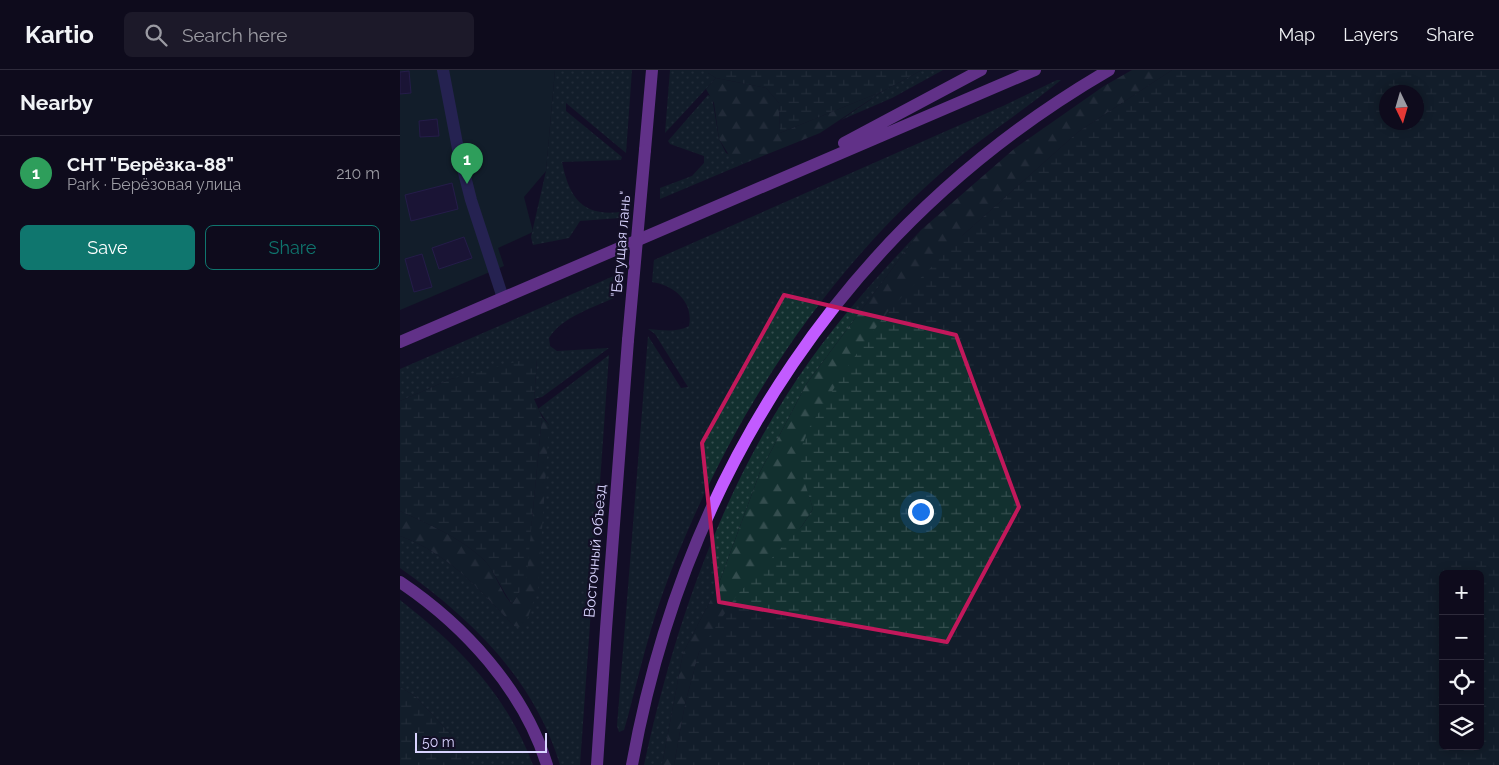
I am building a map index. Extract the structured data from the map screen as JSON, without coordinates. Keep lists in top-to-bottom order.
{
  "streets": {
    "main road": ["\"Бегущая лань\"", "Восточный объезд"]
  },
  "crossings": [
    ["\"Бегущая лань\"", "Восточный объезд"]
  ],
  "scale_bar": "50 m",
  "north": "bottom",
  "page": {
    "header": "Kartio",
    "search": "Search here",
    "nav": ["Map", "Layers", "Share"],
    "heading": "Nearby",
    "list": [
      {
        "mark": "1",
        "name": "СНТ \"Берёзка-88\"",
        "note": "Park · Берёзовая улица",
        "value": "210 m"
      }
    ],
    "pins": "1",
    "buttons": ["Save", "Share"],
    "map_buttons": ["+", "−"],
    "scale": "50 m"
  }
}
